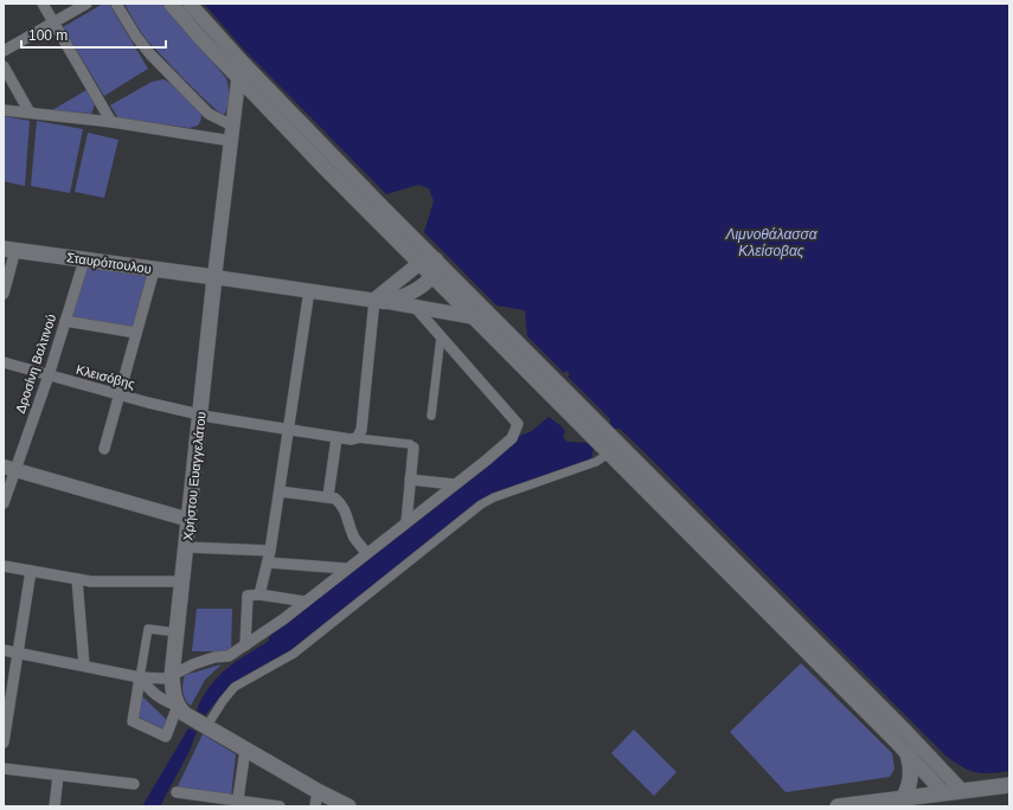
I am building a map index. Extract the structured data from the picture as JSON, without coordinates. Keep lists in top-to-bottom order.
{
  "streets": {
    "main road": ["Σταυρόπουλου", "Χρήστου Ευαγγελάτου"],
    "street": ["Δροσίνη Βαλτινού", "Κλεισόβης"]
  },
  "crossings": [
    ["Σταυρόπουλου", "Δροσίνη Βαλτινού"],
    ["Σταυρόπουλου", "Χρήστου Ευαγγελάτου"],
    ["Δροσίνη Βαλτινού", "Κλεισόβης"],
    ["Κλεισόβης", "Χρήστου Ευαγγελάτου"]
  ],
  "water": ["Λιμνοθάλασσα Κλείσοβας"],
  "scale_bar": "100 m"
}
